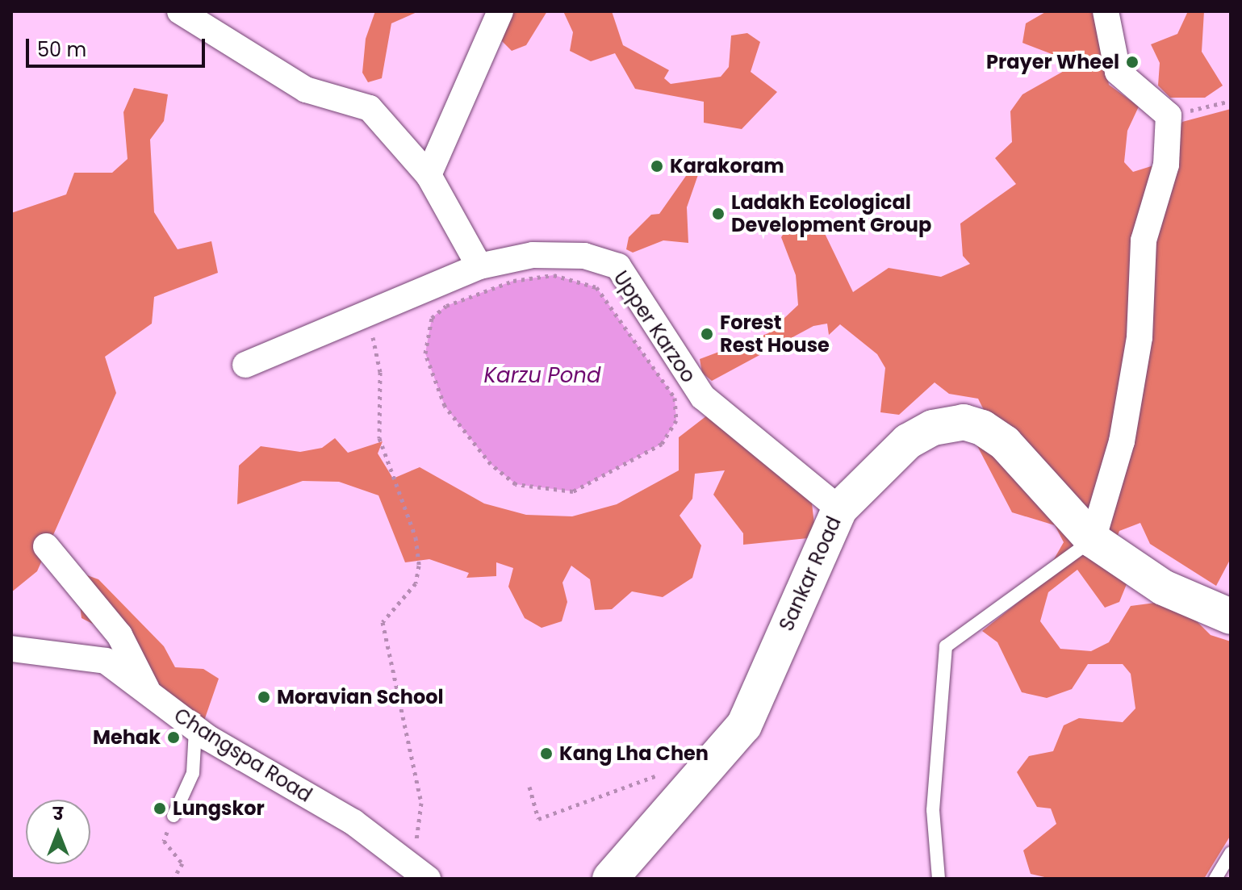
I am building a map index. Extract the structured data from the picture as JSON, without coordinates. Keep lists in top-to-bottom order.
{
  "streets": {
    "main road": ["Sankar Road"],
    "street": ["Upper Karzoo", "Changspa Road"]
  },
  "crossings": [
    ["Upper Karzoo", "Sankar Road"]
  ],
  "water": ["Karzu Pond"],
  "places": [
    "Prayer Wheel",
    "Karakoram",
    "Ladakh Ecological Development Group",
    "Forest Rest House",
    "Moravian School",
    "Mehak",
    "Kang Lha Chen",
    "Lungskor"
  ],
  "scale_bar": "50 m",
  "north": "top"
}
